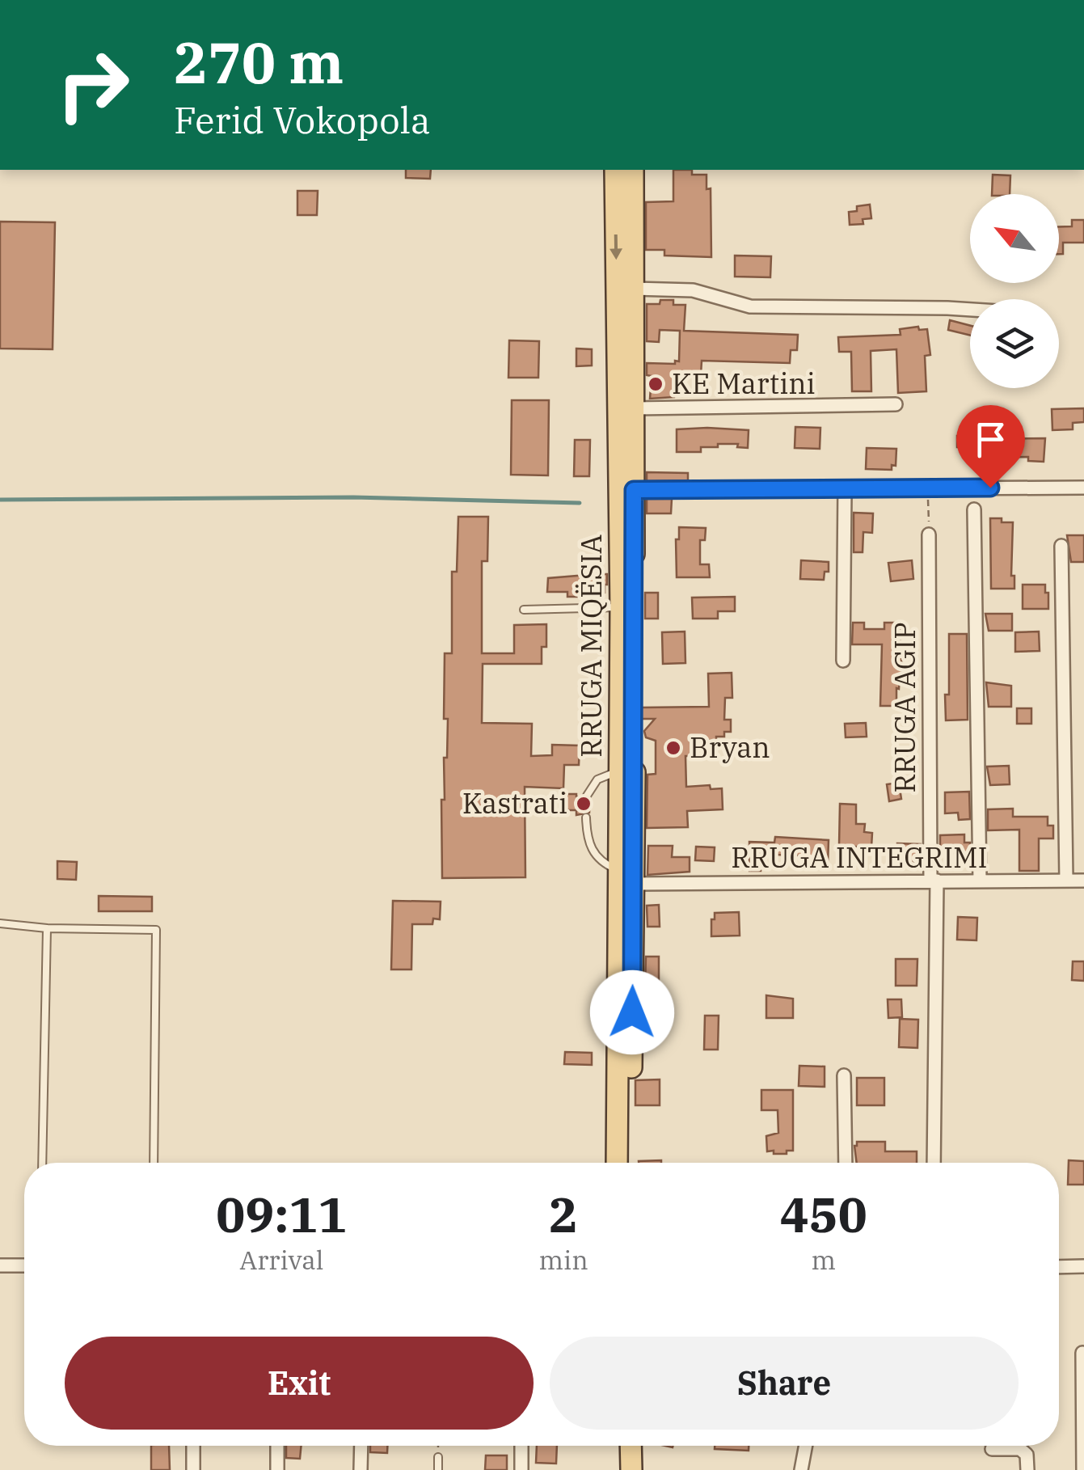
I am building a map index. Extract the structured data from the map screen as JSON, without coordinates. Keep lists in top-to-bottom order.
{
  "streets": {
    "main road": ["RRUGA MIQËSIA"],
    "street": ["RRUGA AGIP", "RRUGA INTEGRIMI"]
  },
  "crossings": [
    ["RRUGA MIQËSIA", "RRUGA INTEGRIMI"],
    ["RRUGA AGIP", "RRUGA INTEGRIMI"]
  ],
  "places": ["KE Martini", "Bryan", "Kastrati"],
  "north": "top left",
  "page": {
    "turn": ["270 m", "Ferid Vokopola"],
    "eta": [
      "09:11",
      "Arrival",
      "2",
      "min",
      "450",
      "m"
    ],
    "buttons": ["Exit", "Share"]
  }
}
